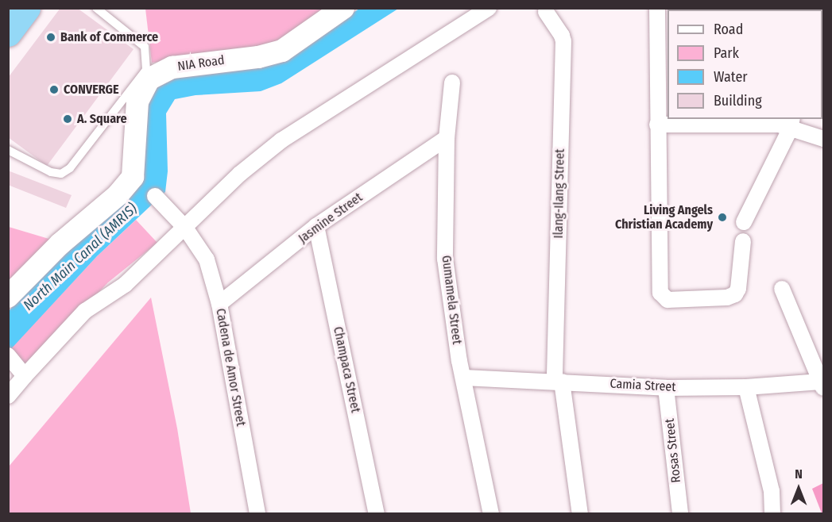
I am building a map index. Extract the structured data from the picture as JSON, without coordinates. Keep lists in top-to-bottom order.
{
  "streets": {
    "street": [
      "NIA Road",
      "Ilang-Ilang Street",
      "Jasmine Street",
      "Gumamela Street",
      "Cadena de Amor Street",
      "Champaca Street",
      "Camia Street",
      "Rosas Street"
    ]
  },
  "crossings": [
    ["Ilang-Ilang Street", "Camia Street"],
    ["Jasmine Street", "Gumamela Street"],
    ["Jasmine Street", "Cadena de Amor Street"],
    ["Jasmine Street", "Champaca Street"],
    ["Gumamela Street", "Camia Street"],
    ["Camia Street", "Rosas Street"]
  ],
  "water": ["North Main Canal (AMRIS)"],
  "places": [
    "Bank of Commerce",
    "CONVERGE",
    "A. Square",
    "Living Angels Christian Academy"
  ],
  "legend": [
    "Road",
    "Park",
    "Water",
    "Building"
  ],
  "north": "top"
}
